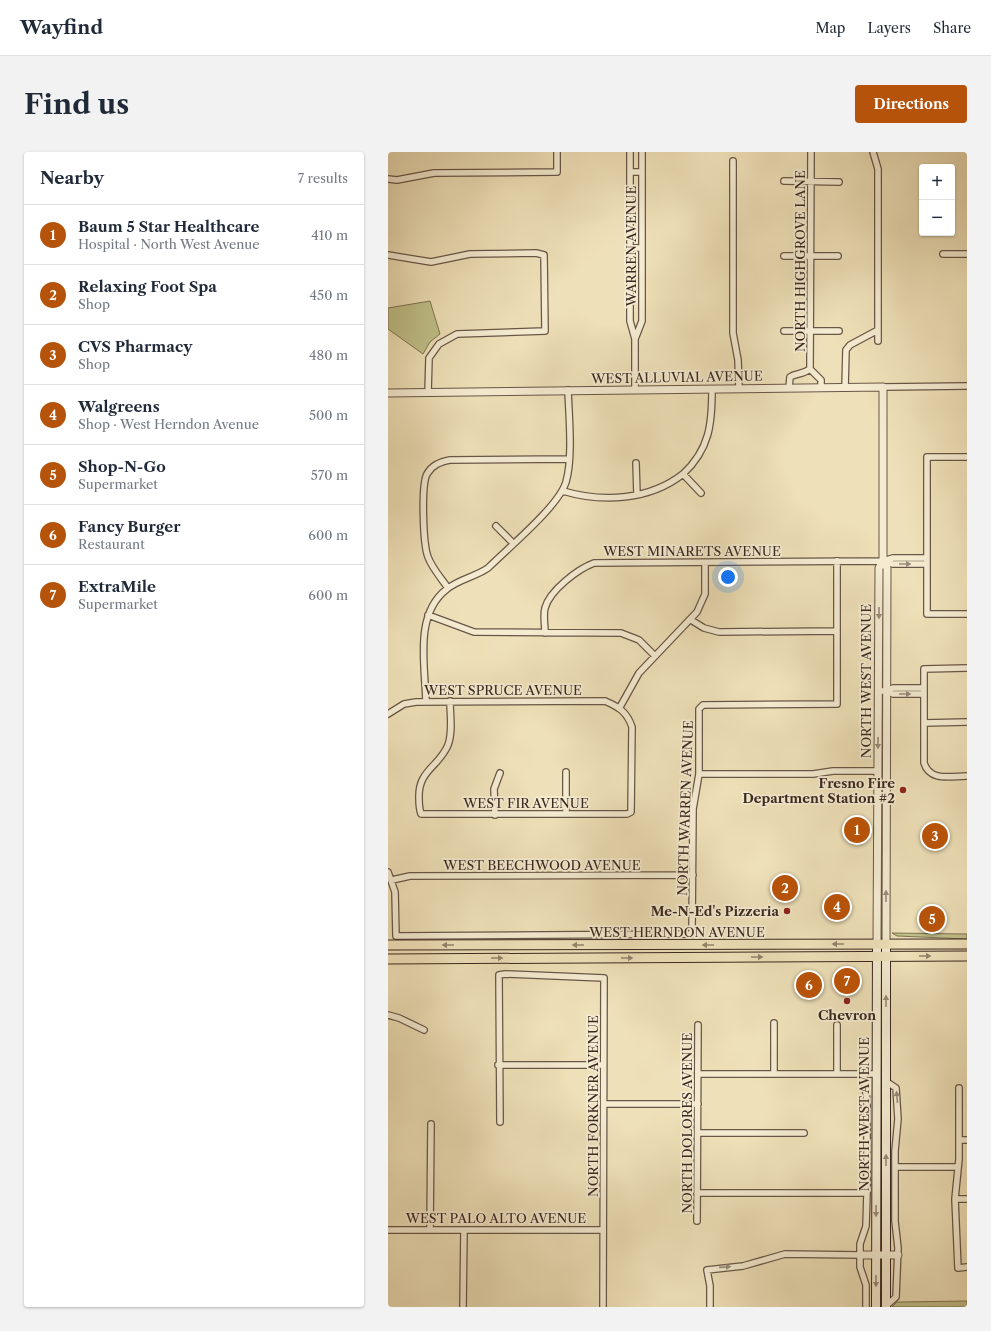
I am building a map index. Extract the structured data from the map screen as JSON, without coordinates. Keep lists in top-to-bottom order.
{
  "streets": {
    "main road": ["NORTH WEST AVENUE", "WEST HERNDON AVENUE"],
    "street": [
      "WARREN AVENUE",
      "NORTH HIGHGROVE LANE",
      "WEST ALLUVIAL AVENUE",
      "WEST MINARETS AVENUE",
      "WEST SPRUCE AVENUE",
      "WEST FIR AVENUE",
      "NORTH WARREN AVENUE",
      "WEST BEECHWOOD AVENUE",
      "NORTH FORKNER AVENUE",
      "NORTH DOLORES AVENUE",
      "WEST PALO ALTO AVENUE"
    ]
  },
  "crossings": [
    ["WARREN AVENUE", "WEST ALLUVIAL AVENUE"],
    ["NORTH HIGHGROVE LANE", "WEST ALLUVIAL AVENUE"],
    ["WEST ALLUVIAL AVENUE", "NORTH WEST AVENUE"],
    ["WEST MINARETS AVENUE", "NORTH WEST AVENUE"],
    ["NORTH WEST AVENUE", "WEST HERNDON AVENUE"],
    ["WEST SPRUCE AVENUE", "WEST FIR AVENUE"],
    ["NORTH WARREN AVENUE", "WEST BEECHWOOD AVENUE"],
    ["NORTH FORKNER AVENUE", "WEST PALO ALTO AVENUE"]
  ],
  "places": ["Fresno Fire Department Station #2", "Me-N-Ed's Pizzeria", "Chevron"],
  "page": {
    "header": "Wayfind",
    "nav": ["Map", "Layers", "Share"],
    "buttons": "Directions",
    "title": "Find us",
    "heading": ["Nearby", "7 results"],
    "map_buttons": ["+", "−"],
    "list": [
      {
        "mark": "1",
        "name": "Baum 5 Star Healthcare",
        "note": "Hospital · North West Avenue",
        "value": "410 m"
      },
      {
        "mark": "2",
        "name": "Relaxing Foot Spa",
        "note": "Shop",
        "value": "450 m"
      },
      {
        "mark": "3",
        "name": "CVS Pharmacy",
        "note": "Shop",
        "value": "480 m"
      },
      {
        "mark": "4",
        "name": "Walgreens",
        "note": "Shop · West Herndon Avenue",
        "value": "500 m"
      },
      {
        "mark": "5",
        "name": "Shop-N-Go",
        "note": "Supermarket",
        "value": "570 m"
      },
      {
        "mark": "6",
        "name": "Fancy Burger",
        "note": "Restaurant",
        "value": "600 m"
      },
      {
        "mark": "7",
        "name": "ExtraMile",
        "note": "Supermarket",
        "value": "600 m"
      }
    ],
    "pins": [
      "1",
      "3",
      "2",
      "4",
      "5",
      "7",
      "6"
    ]
  }
}
